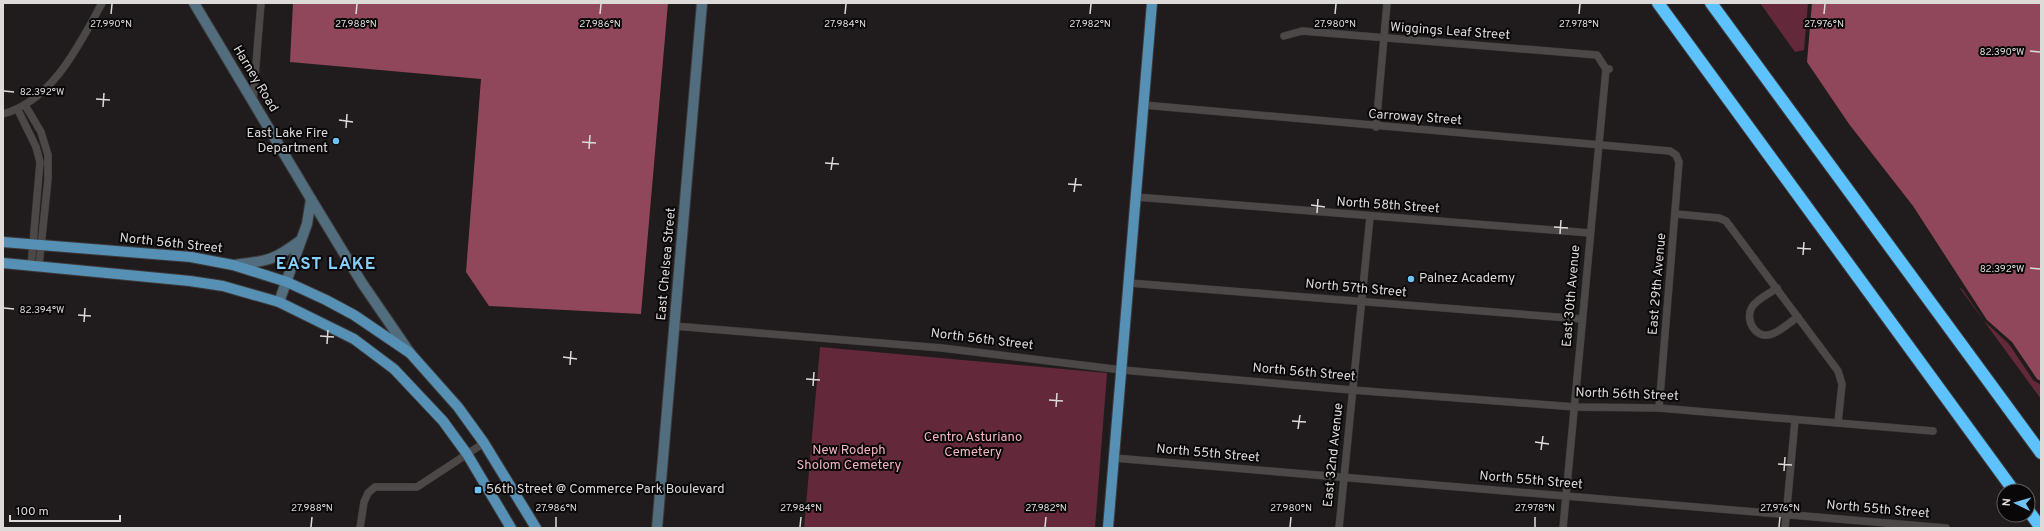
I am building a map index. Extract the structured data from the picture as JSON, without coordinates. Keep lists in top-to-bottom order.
{
  "streets": {
    "main road": ["North 56th Street"],
    "street": [
      "Wiggings Leaf Street",
      "Harney Road",
      "Carroway Street",
      "North 58th Street",
      "East Chelsea Street",
      "East 29th Avenue",
      "North 57th Street",
      "East 30th Avenue",
      "North 55th Street",
      "East 32nd Avenue"
    ]
  },
  "crossings": [
    ["Wiggings Leaf Street", "East 30th Avenue"],
    ["Harney Road", "North 56th Street"],
    ["Carroway Street", "East 29th Avenue"],
    ["Carroway Street", "East 30th Avenue"],
    ["North 58th Street", "East 30th Avenue"],
    ["North 58th Street", "East 32nd Avenue"],
    ["North 56th Street", "East Chelsea Street"],
    ["North 56th Street", "East 29th Avenue"],
    ["North 56th Street", "East 30th Avenue"],
    ["North 56th Street", "East 32nd Avenue"],
    ["North 57th Street", "East 30th Avenue"],
    ["North 57th Street", "East 32nd Avenue"],
    ["East 30th Avenue", "North 55th Street"],
    ["North 55th Street", "East 32nd Avenue"]
  ],
  "districts": ["EAST LAKE"],
  "parks": ["Centro Asturiano Cemetery", "New Rodeph Sholom Cemetery"],
  "places": {
    "other": ["East Lake Fire Department", "Palnez Academy"],
    "transit": ["56th Street @ Commerce Park Boulevard"]
  },
  "scale_bar": "100 m",
  "north": "left",
  "coordinates": [
    "27.990°N",
    "27.988°N",
    "27.986°N",
    "27.984°N",
    "27.982°N",
    "27.980°N",
    "27.978°N",
    "27.976°N",
    "82.390°W",
    "82.392°W",
    "82.394°W"
  ]
}
